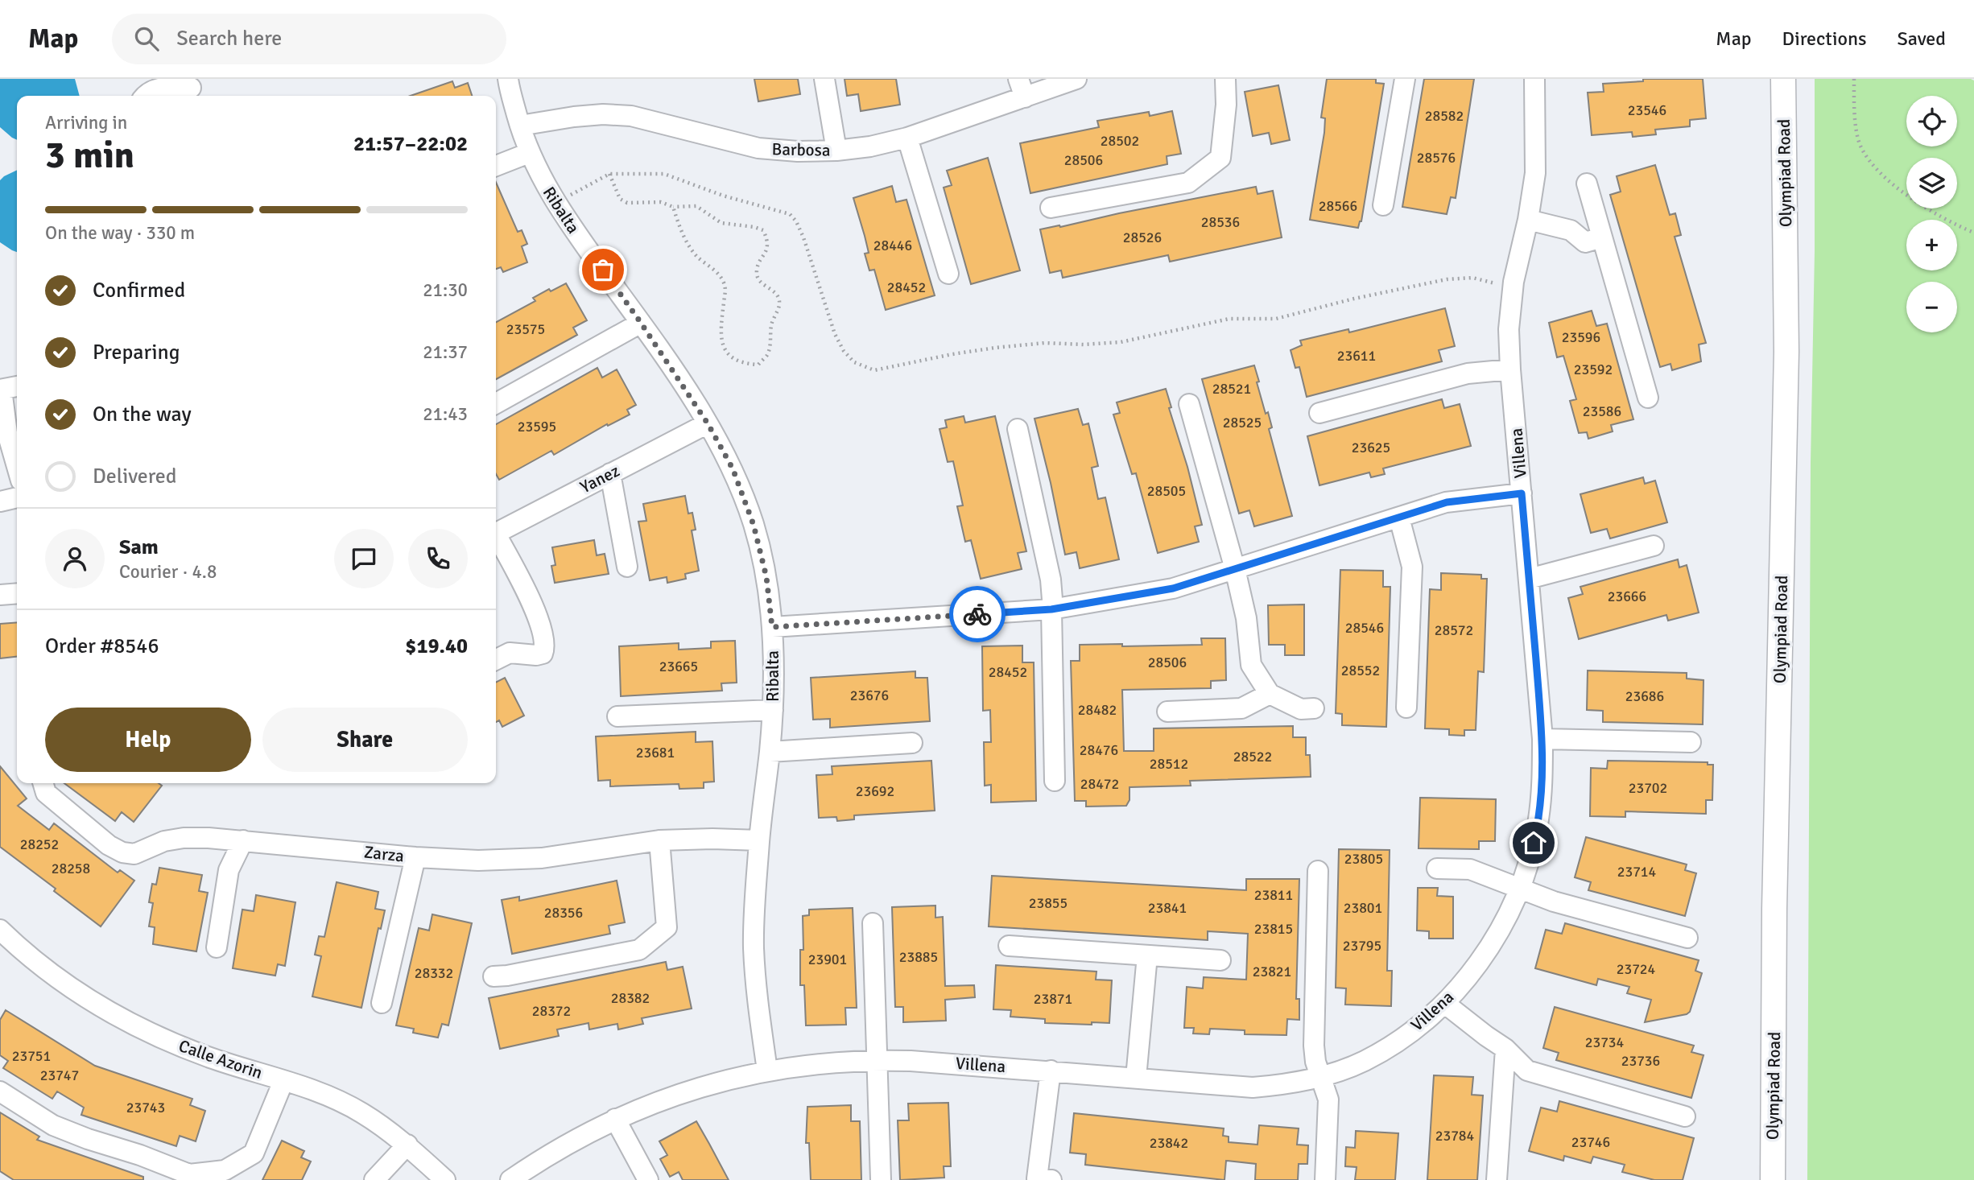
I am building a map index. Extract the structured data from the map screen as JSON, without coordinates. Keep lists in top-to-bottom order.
{
  "streets": {
    "main road": ["Olympiad Road"],
    "street": [
      "Barbosa",
      "Ribalta",
      "Villena",
      "Yanez",
      "Zarza",
      "Calle Azorin"
    ]
  },
  "crossings": [
    ["Barbosa", "Ribalta"],
    ["Ribalta", "Villena"],
    ["Ribalta", "Yanez"],
    ["Ribalta", "Zarza"]
  ],
  "house_numbers": [
    "23546",
    "28582",
    "28502",
    "28576",
    "28506",
    "28566",
    "28536",
    "28526",
    "28446",
    "28452",
    "23575",
    "23596",
    "23611",
    "23592",
    "28521",
    "23586",
    "28525",
    "23595",
    "23625",
    "28505",
    "23666",
    "28546",
    "28572",
    "28506",
    "23665",
    "28552",
    "28452",
    "23676",
    "23686",
    "28482",
    "28476",
    "23681",
    "28522",
    "28512",
    "28472",
    "23702",
    "23692",
    "28252",
    "23805",
    "28258",
    "23714",
    "23811",
    "23855",
    "23841",
    "23801",
    "28356",
    "23815",
    "23795",
    "23885",
    "23901",
    "23724",
    "23821",
    "28332",
    "28382",
    "23871",
    "28372",
    "23734",
    "23751",
    "23736",
    "23747",
    "23743",
    "23784",
    "23746",
    "23842"
  ],
  "page": {
    "header": "Map",
    "search": "Search here",
    "nav": ["Map", "Directions", "Saved"],
    "map_buttons": ["+", "−"],
    "heading": ["3 min", "Arriving in", "21:57–22:02"],
    "panel": [
      "Sam",
      "Courier · 4.8",
      "Order #8546",
      "$19.40"
    ],
    "bar": "On the way · 330 m",
    "list": [
      ["Confirmed", "21:30"],
      ["Preparing", "21:37"],
      ["On the way", "21:43"],
      "Delivered"
    ],
    "buttons": ["Help", "Share"]
  }
}
